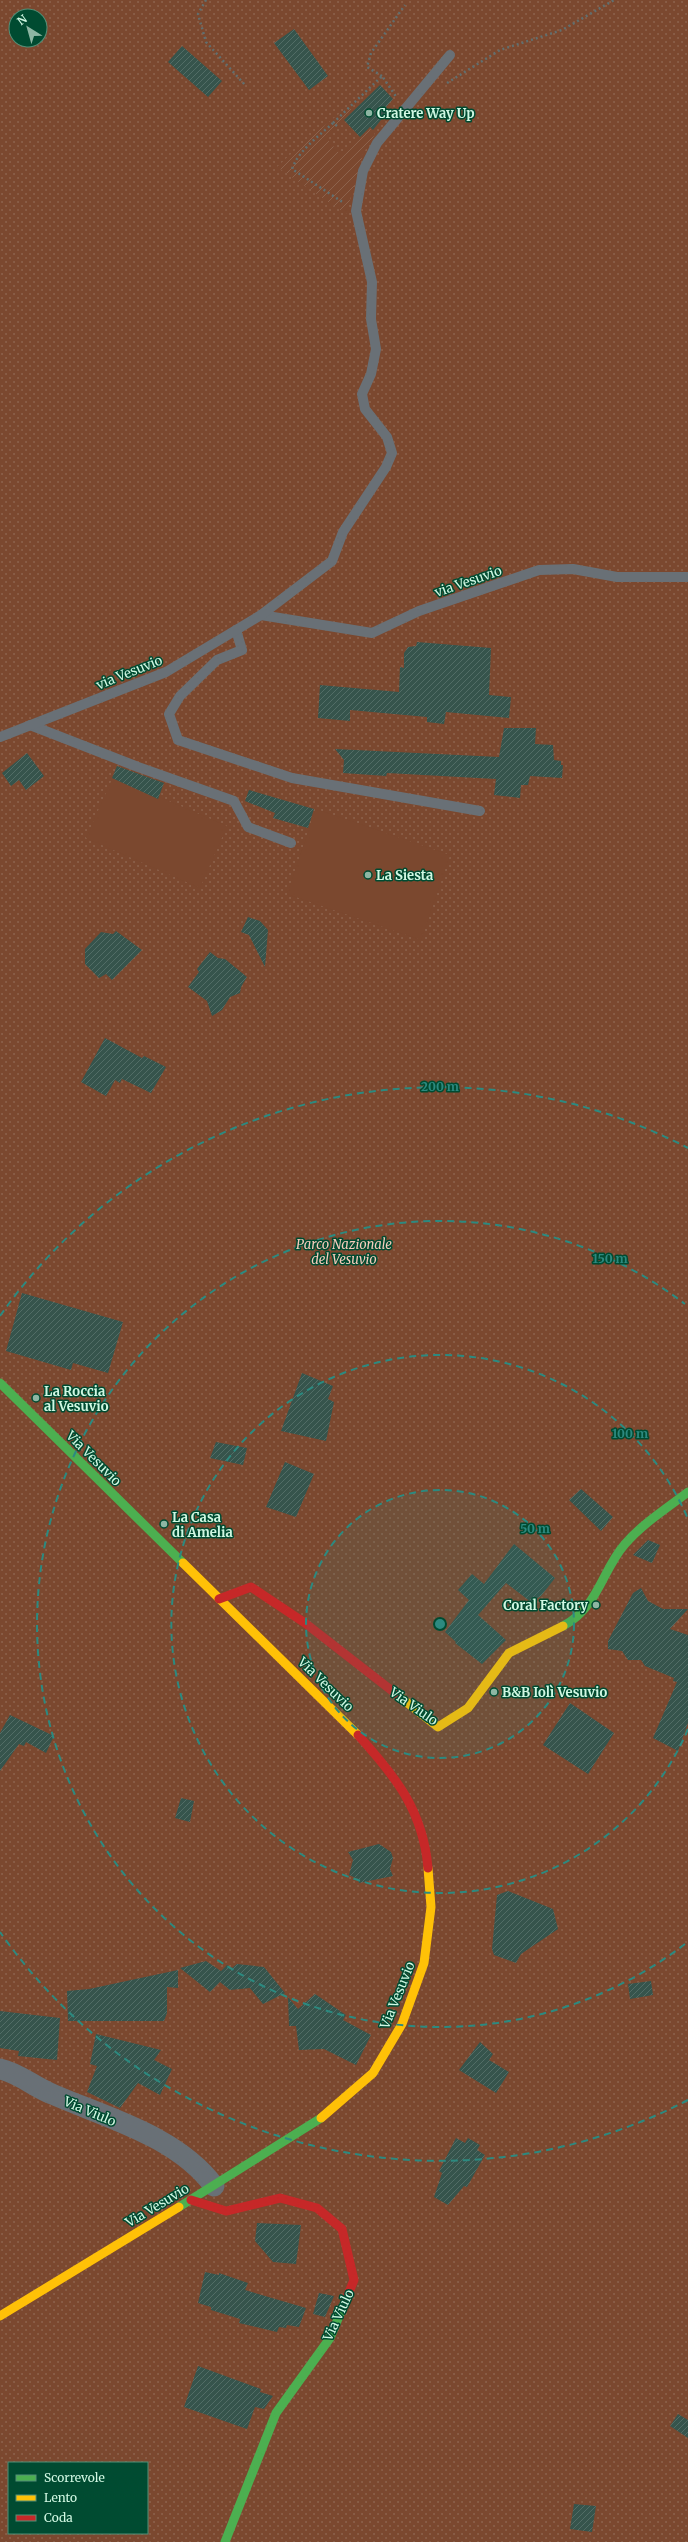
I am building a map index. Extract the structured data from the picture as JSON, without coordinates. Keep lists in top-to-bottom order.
{
  "streets": {
    "street": ["Via Vesuvio", "Via Viulo"],
    "lane": ["via Vesuvio"]
  },
  "crossings": [
    ["Via Vesuvio", "Via Viulo"]
  ],
  "parks": ["Parco Nazionale del Vesuvio"],
  "places": [
    "Cratere Way Up",
    "La Siesta",
    "La Roccia al Vesuvio",
    "La Casa di Amelia",
    "Coral Factory",
    "B&B Iolì Vesuvio"
  ],
  "legend": ["Scorrevole", "Lento", "Coda"],
  "north": "top left",
  "rings": [
    "200 m",
    "150 m",
    "100 m",
    "50 m"
  ]
}
